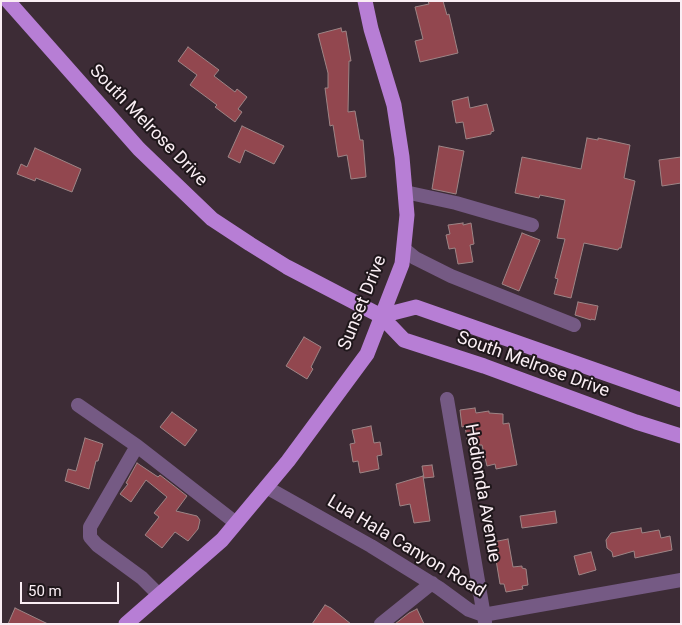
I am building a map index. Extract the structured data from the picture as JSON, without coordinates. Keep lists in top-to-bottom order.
{
  "streets": {
    "main road": ["South Melrose Drive", "Sunset Drive"],
    "street": ["Hedionda Avenue", "Lua Hala Canyon Road"]
  },
  "crossings": [
    ["South Melrose Drive", "Sunset Drive"],
    ["Sunset Drive", "Lua Hala Canyon Road"],
    ["Hedionda Avenue", "Lua Hala Canyon Road"]
  ],
  "scale_bar": "50 m"
}
